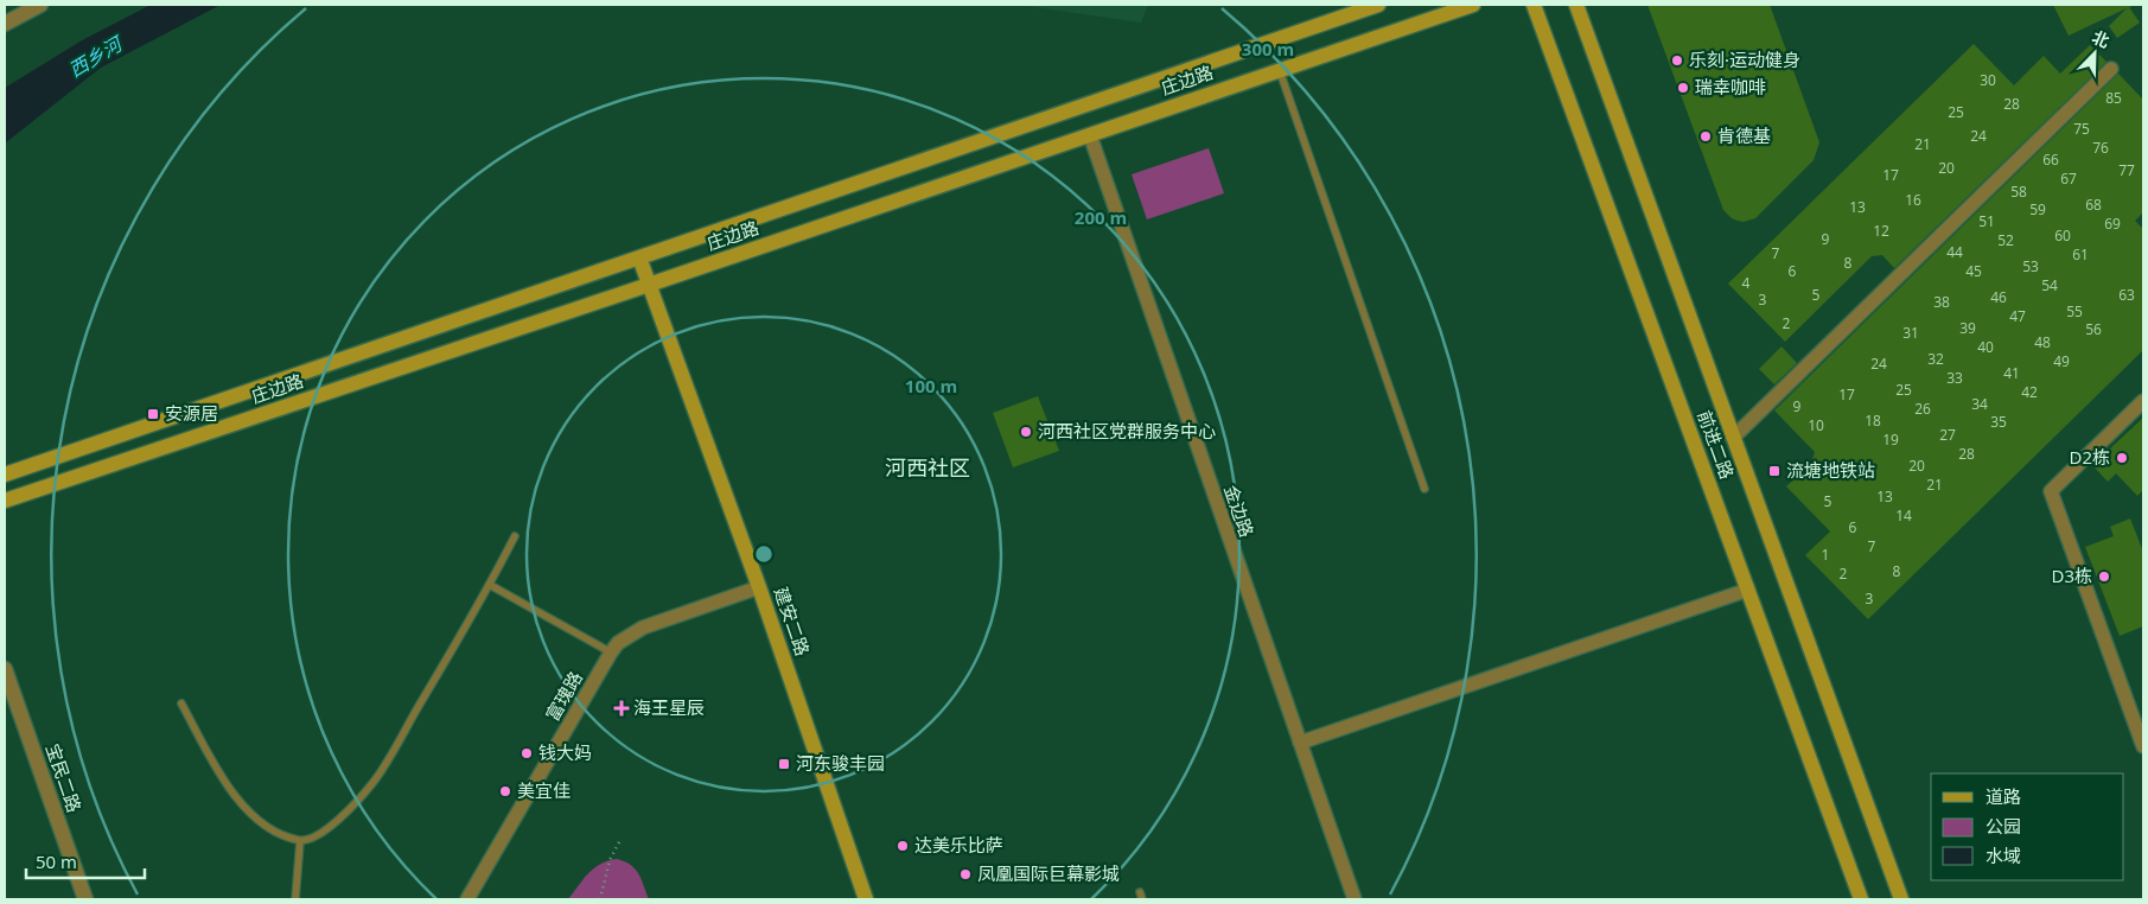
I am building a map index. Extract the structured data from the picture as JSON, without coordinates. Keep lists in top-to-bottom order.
{
  "streets": {
    "main road": ["庄边路", "前进二路", "建安二路"],
    "street": ["金边路", "富瑰路", "宝民二路"]
  },
  "crossings": [
    ["庄边路", "金边路"],
    ["庄边路", "建安二路"],
    ["建安二路", "富瑰路"]
  ],
  "districts": ["河西社区"],
  "water": ["西乡河"],
  "places": {
    "other": [
      "乐刻·运动健身",
      "瑞幸咖啡",
      "肯德基",
      "河西社区党群服务中心",
      "D2栋",
      "D3栋",
      "钱大妈",
      "美宜佳",
      "达美乐比萨",
      "凤凰国际巨幕影城"
    ],
    "transit": ["安源居", "流塘地铁站", "河东骏丰园"],
    "health": ["海王星辰"]
  },
  "house_numbers": [
    "30",
    "85",
    "28",
    "25",
    "75",
    "24",
    "21",
    "76",
    "66",
    "20",
    "77",
    "17",
    "67",
    "58",
    "16",
    "68",
    "13",
    "59",
    "51",
    "69",
    "12",
    "60",
    "9",
    "52",
    "44",
    "7",
    "61",
    "8",
    "53",
    "6",
    "45",
    "4",
    "54",
    "5",
    "63",
    "46",
    "3",
    "38",
    "55",
    "47",
    "2",
    "39",
    "56",
    "31",
    "48",
    "40",
    "32",
    "49",
    "24",
    "41",
    "33",
    "25",
    "42",
    "17",
    "34",
    "9",
    "26",
    "18",
    "35",
    "10",
    "27",
    "19",
    "28",
    "20",
    "21",
    "13",
    "5",
    "14",
    "6",
    "7",
    "1",
    "8",
    "2",
    "3"
  ],
  "legend": ["道路", "公园", "水域"],
  "scale_bar": "50 m",
  "north": "top right",
  "rings": ["300 m", "200 m", "100 m"]
}
